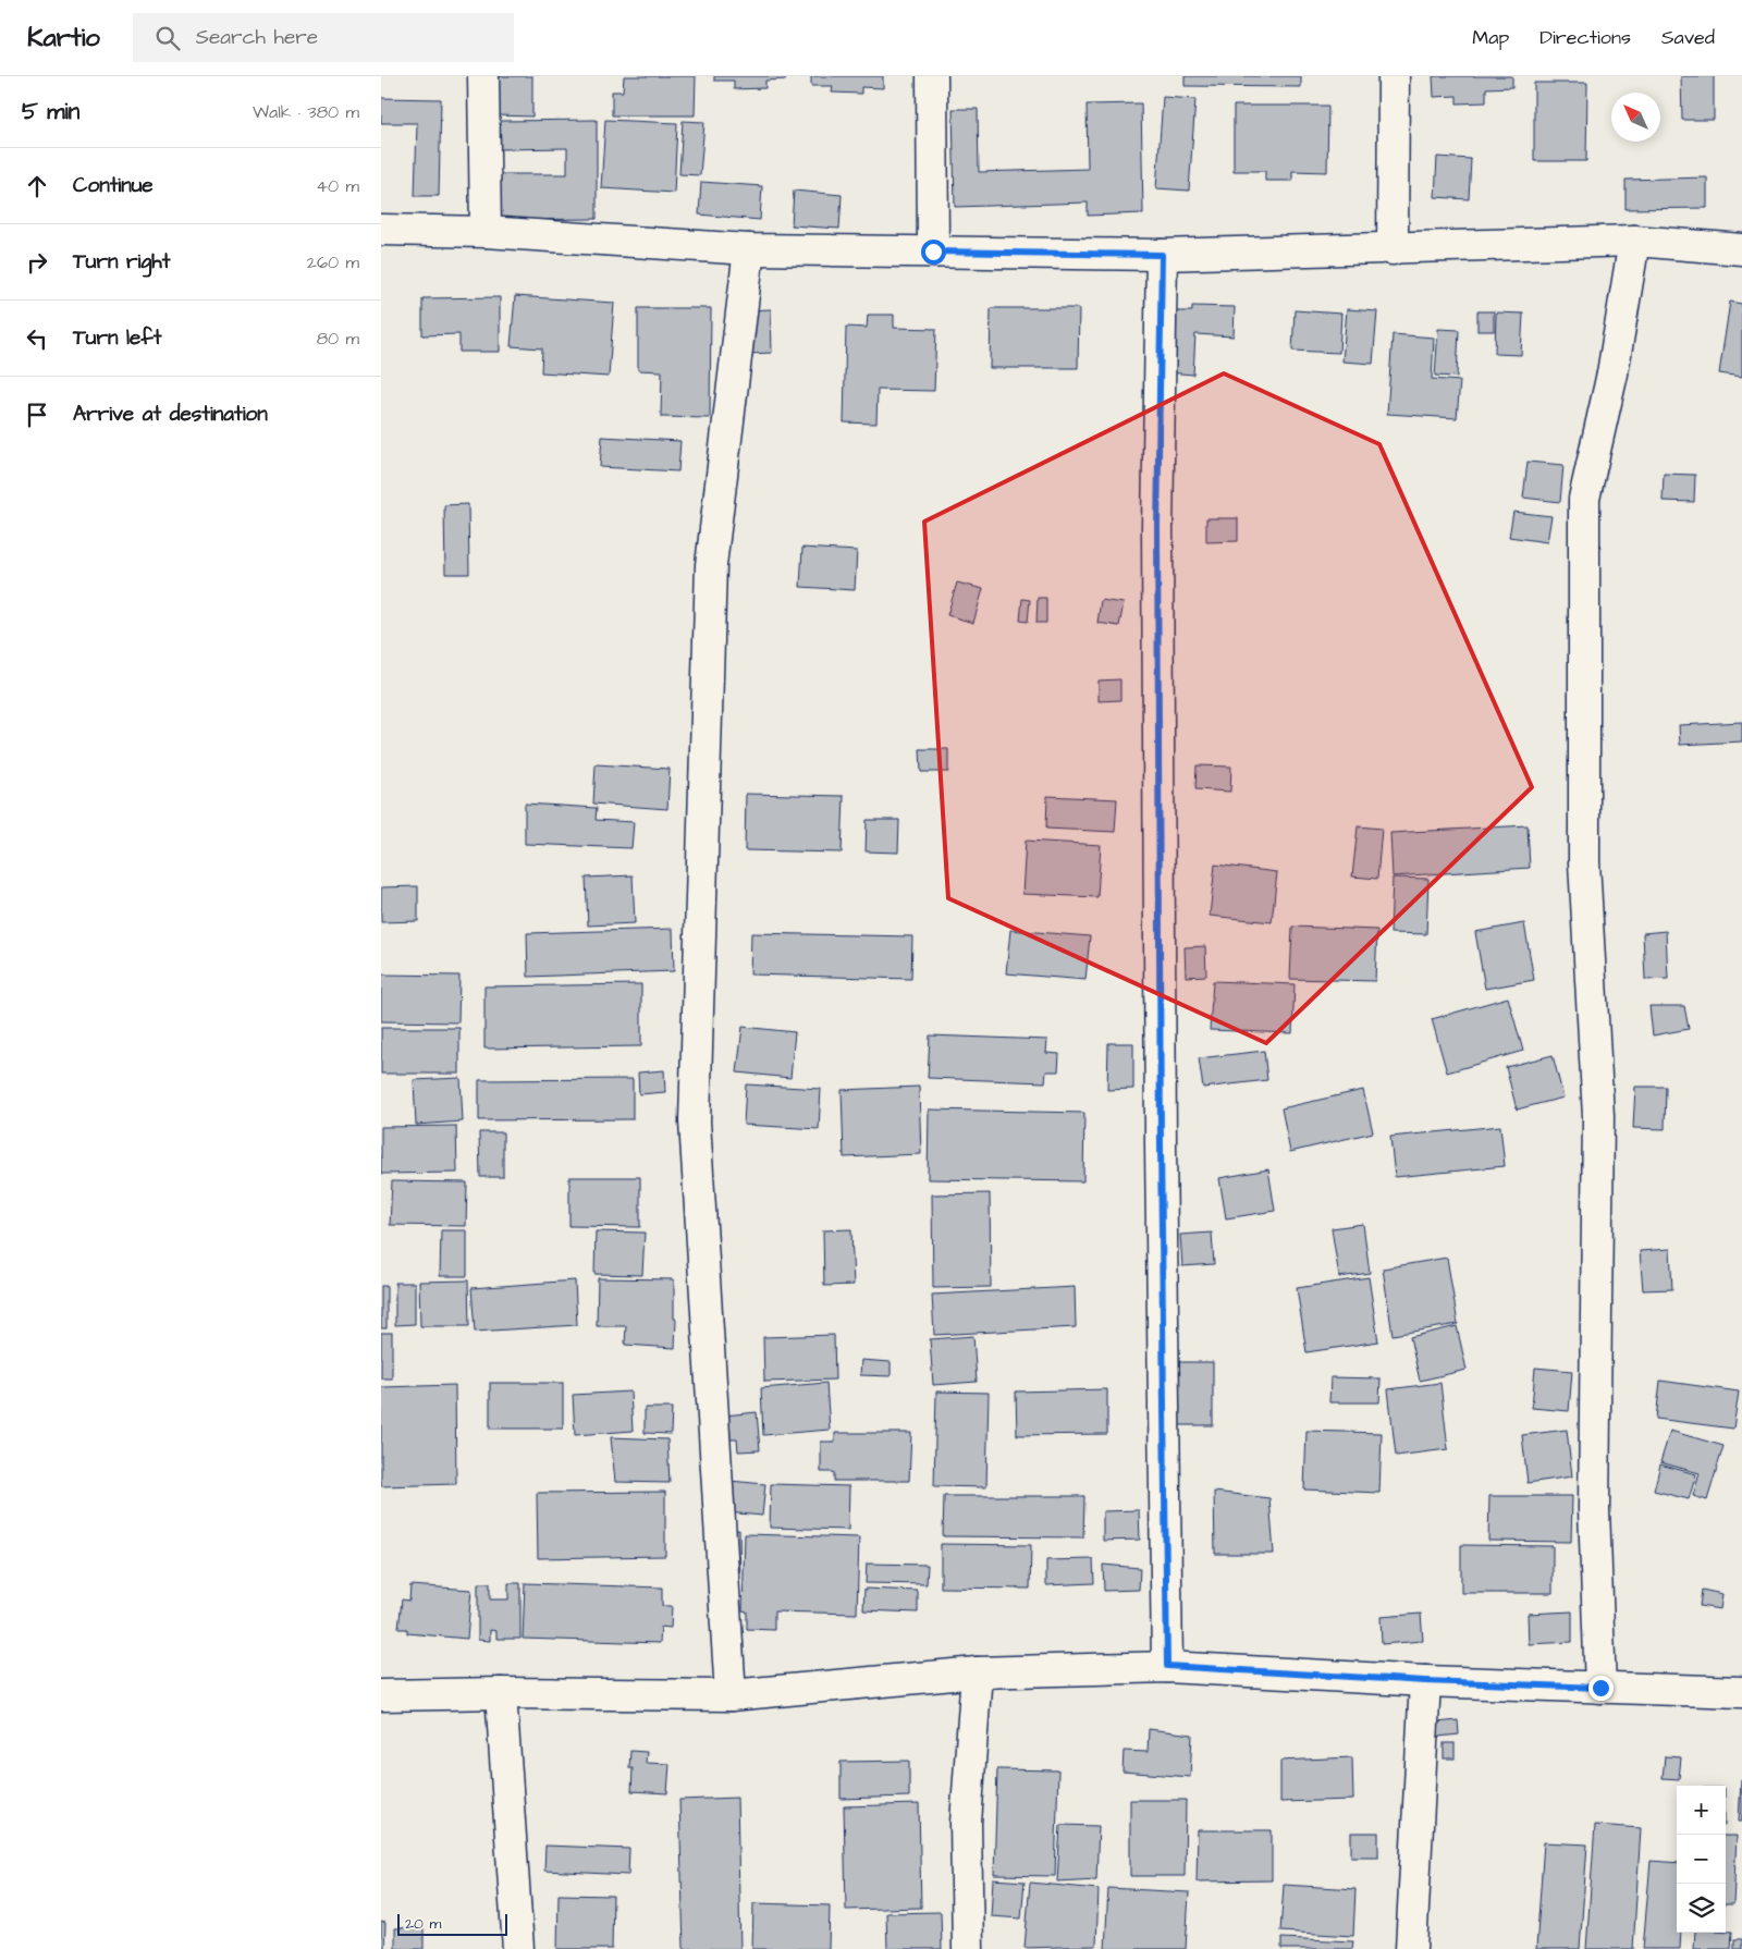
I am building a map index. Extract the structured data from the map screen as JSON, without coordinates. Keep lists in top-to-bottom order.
{
  "scale_bar": "20 m",
  "north": "top left",
  "page": {
    "header": "Kartio",
    "search": "Search here",
    "nav": ["Map", "Directions", "Saved"],
    "heading": ["5 min", "Walk · 380 m"],
    "list": [
      ["Continue", "40 m"],
      ["Turn right", "260 m"],
      ["Turn left", "80 m"],
      "Arrive at destination"
    ],
    "map_buttons": ["+", "−"],
    "scale": "20 m"
  }
}
